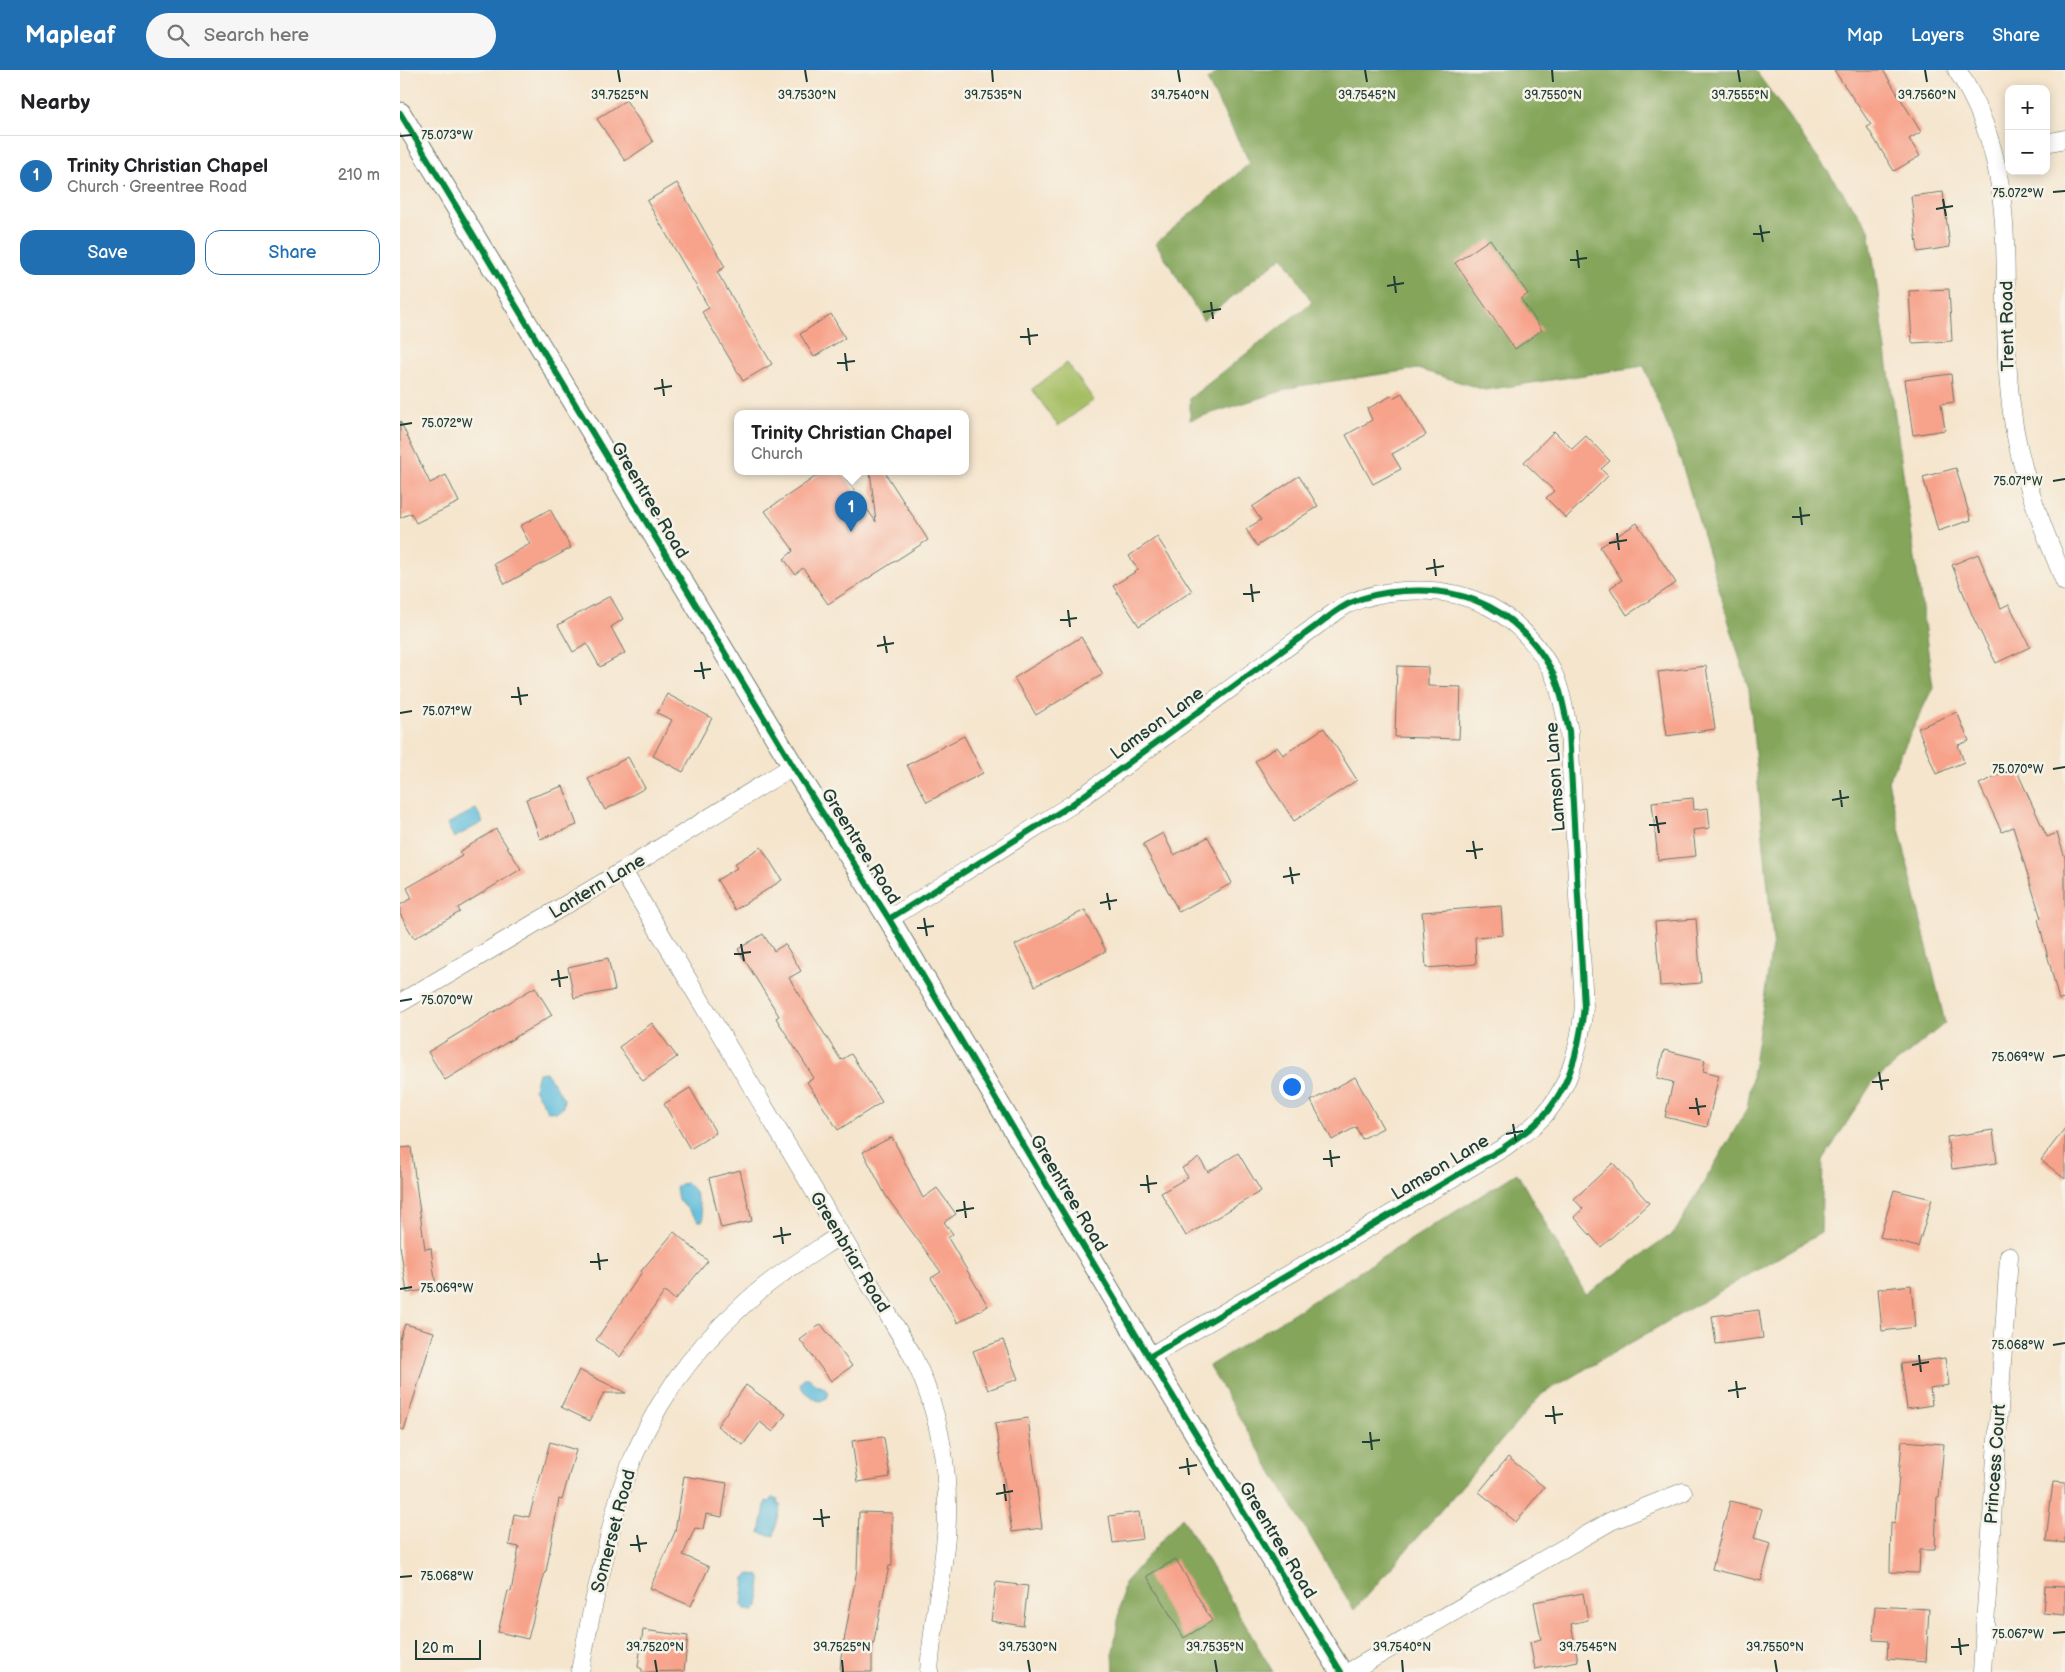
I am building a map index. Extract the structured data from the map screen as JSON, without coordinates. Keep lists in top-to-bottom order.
{
  "streets": {
    "street": [
      "Trent Road",
      "Greentree Road",
      "Lamson Lane",
      "Lantern Lane",
      "Greenbriar Road",
      "Princess Court",
      "Somerset Road"
    ]
  },
  "crossings": [
    ["Greentree Road", "Lamson Lane"],
    ["Greentree Road", "Lantern Lane"],
    ["Lantern Lane", "Greenbriar Road"],
    ["Greenbriar Road", "Somerset Road"]
  ],
  "scale_bar": "20 m",
  "page": {
    "header": "Mapleaf",
    "search": "Search here",
    "nav": ["Map", "Layers", "Share"],
    "heading": "Nearby",
    "map_buttons": ["+", "−"],
    "list": [
      {
        "mark": "1",
        "name": "Trinity Christian Chapel",
        "note": "Church · Greentree Road",
        "value": "210 m"
      }
    ],
    "buttons": ["Save", "Share"],
    "popup": ["Trinity Christian Chapel", "Church"],
    "pins": "1",
    "scale": "20 m"
  },
  "coordinates": [
    "39.7525°N",
    "39.7530°N",
    "39.7535°N",
    "39.7540°N",
    "39.7545°N",
    "39.7550°N",
    "39.7555°N",
    "39.7560°N",
    "75.073°W",
    "75.072°W",
    "75.071°W",
    "75.070°W",
    "75.069°W",
    "75.068°W",
    "75.067°W",
    "39.7520°N"
  ]
}
